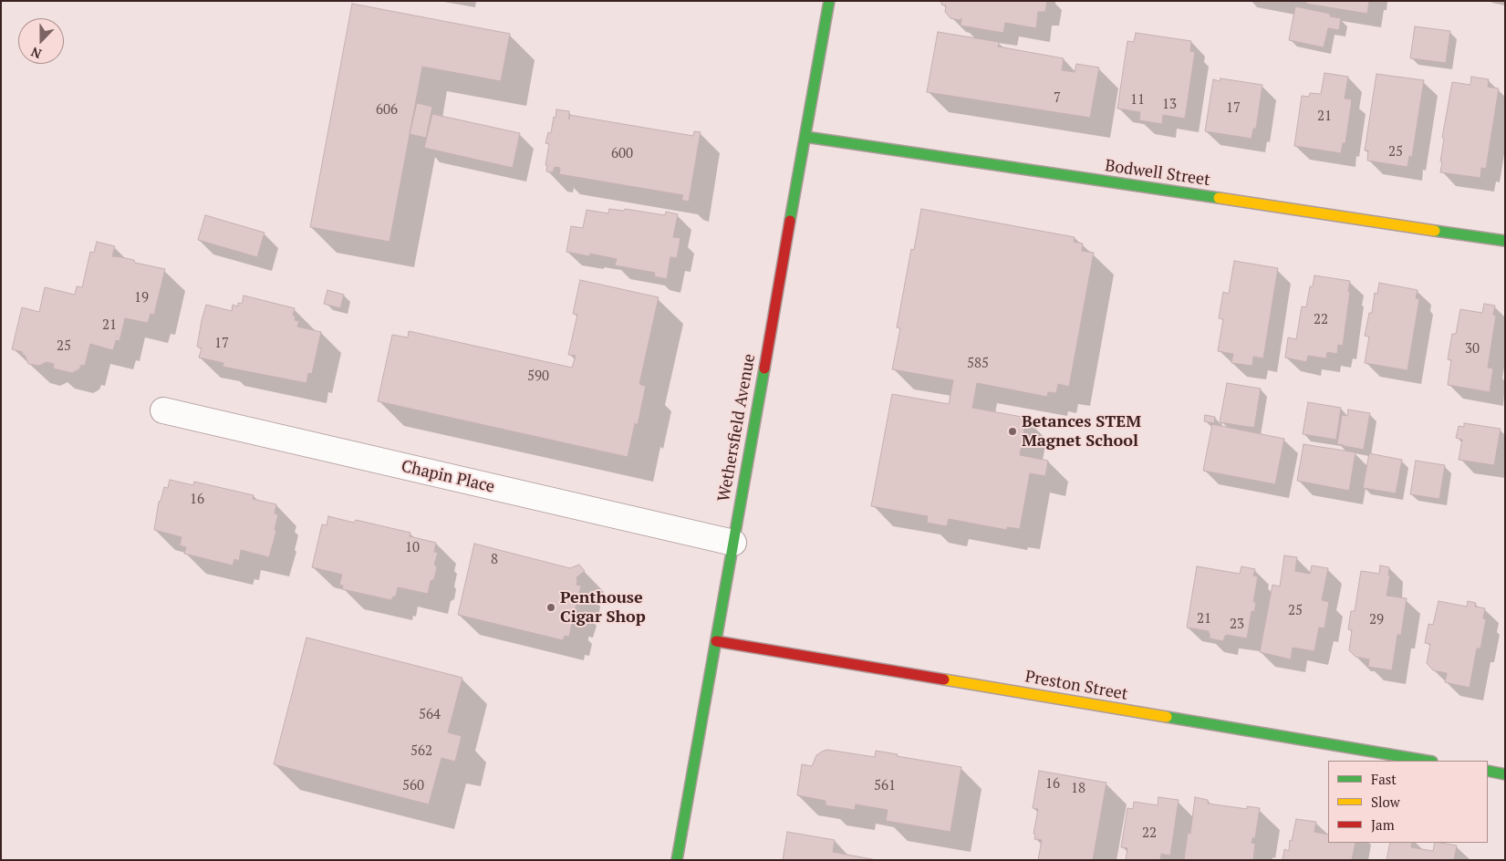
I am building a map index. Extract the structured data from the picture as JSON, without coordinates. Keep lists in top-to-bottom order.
{
  "streets": {
    "street": [
      "Bodwell Street",
      "Wethersfield Avenue",
      "Chapin Place",
      "Preston Street"
    ]
  },
  "crossings": [
    ["Bodwell Street", "Wethersfield Avenue"],
    ["Wethersfield Avenue", "Chapin Place"],
    ["Wethersfield Avenue", "Preston Street"]
  ],
  "places": ["Betances STEM Magnet School", "Penthouse Cigar Shop"],
  "house_numbers": [
    "7",
    "11",
    "13",
    "17",
    "606",
    "21",
    "25",
    "600",
    "19",
    "22",
    "21",
    "17",
    "25",
    "30",
    "585",
    "590",
    "16",
    "10",
    "8",
    "25",
    "21",
    "29",
    "23",
    "564",
    "562",
    "16",
    "560",
    "561",
    "18",
    "22"
  ],
  "legend": ["Fast", "Slow", "Jam"],
  "north": "bottom"
}
